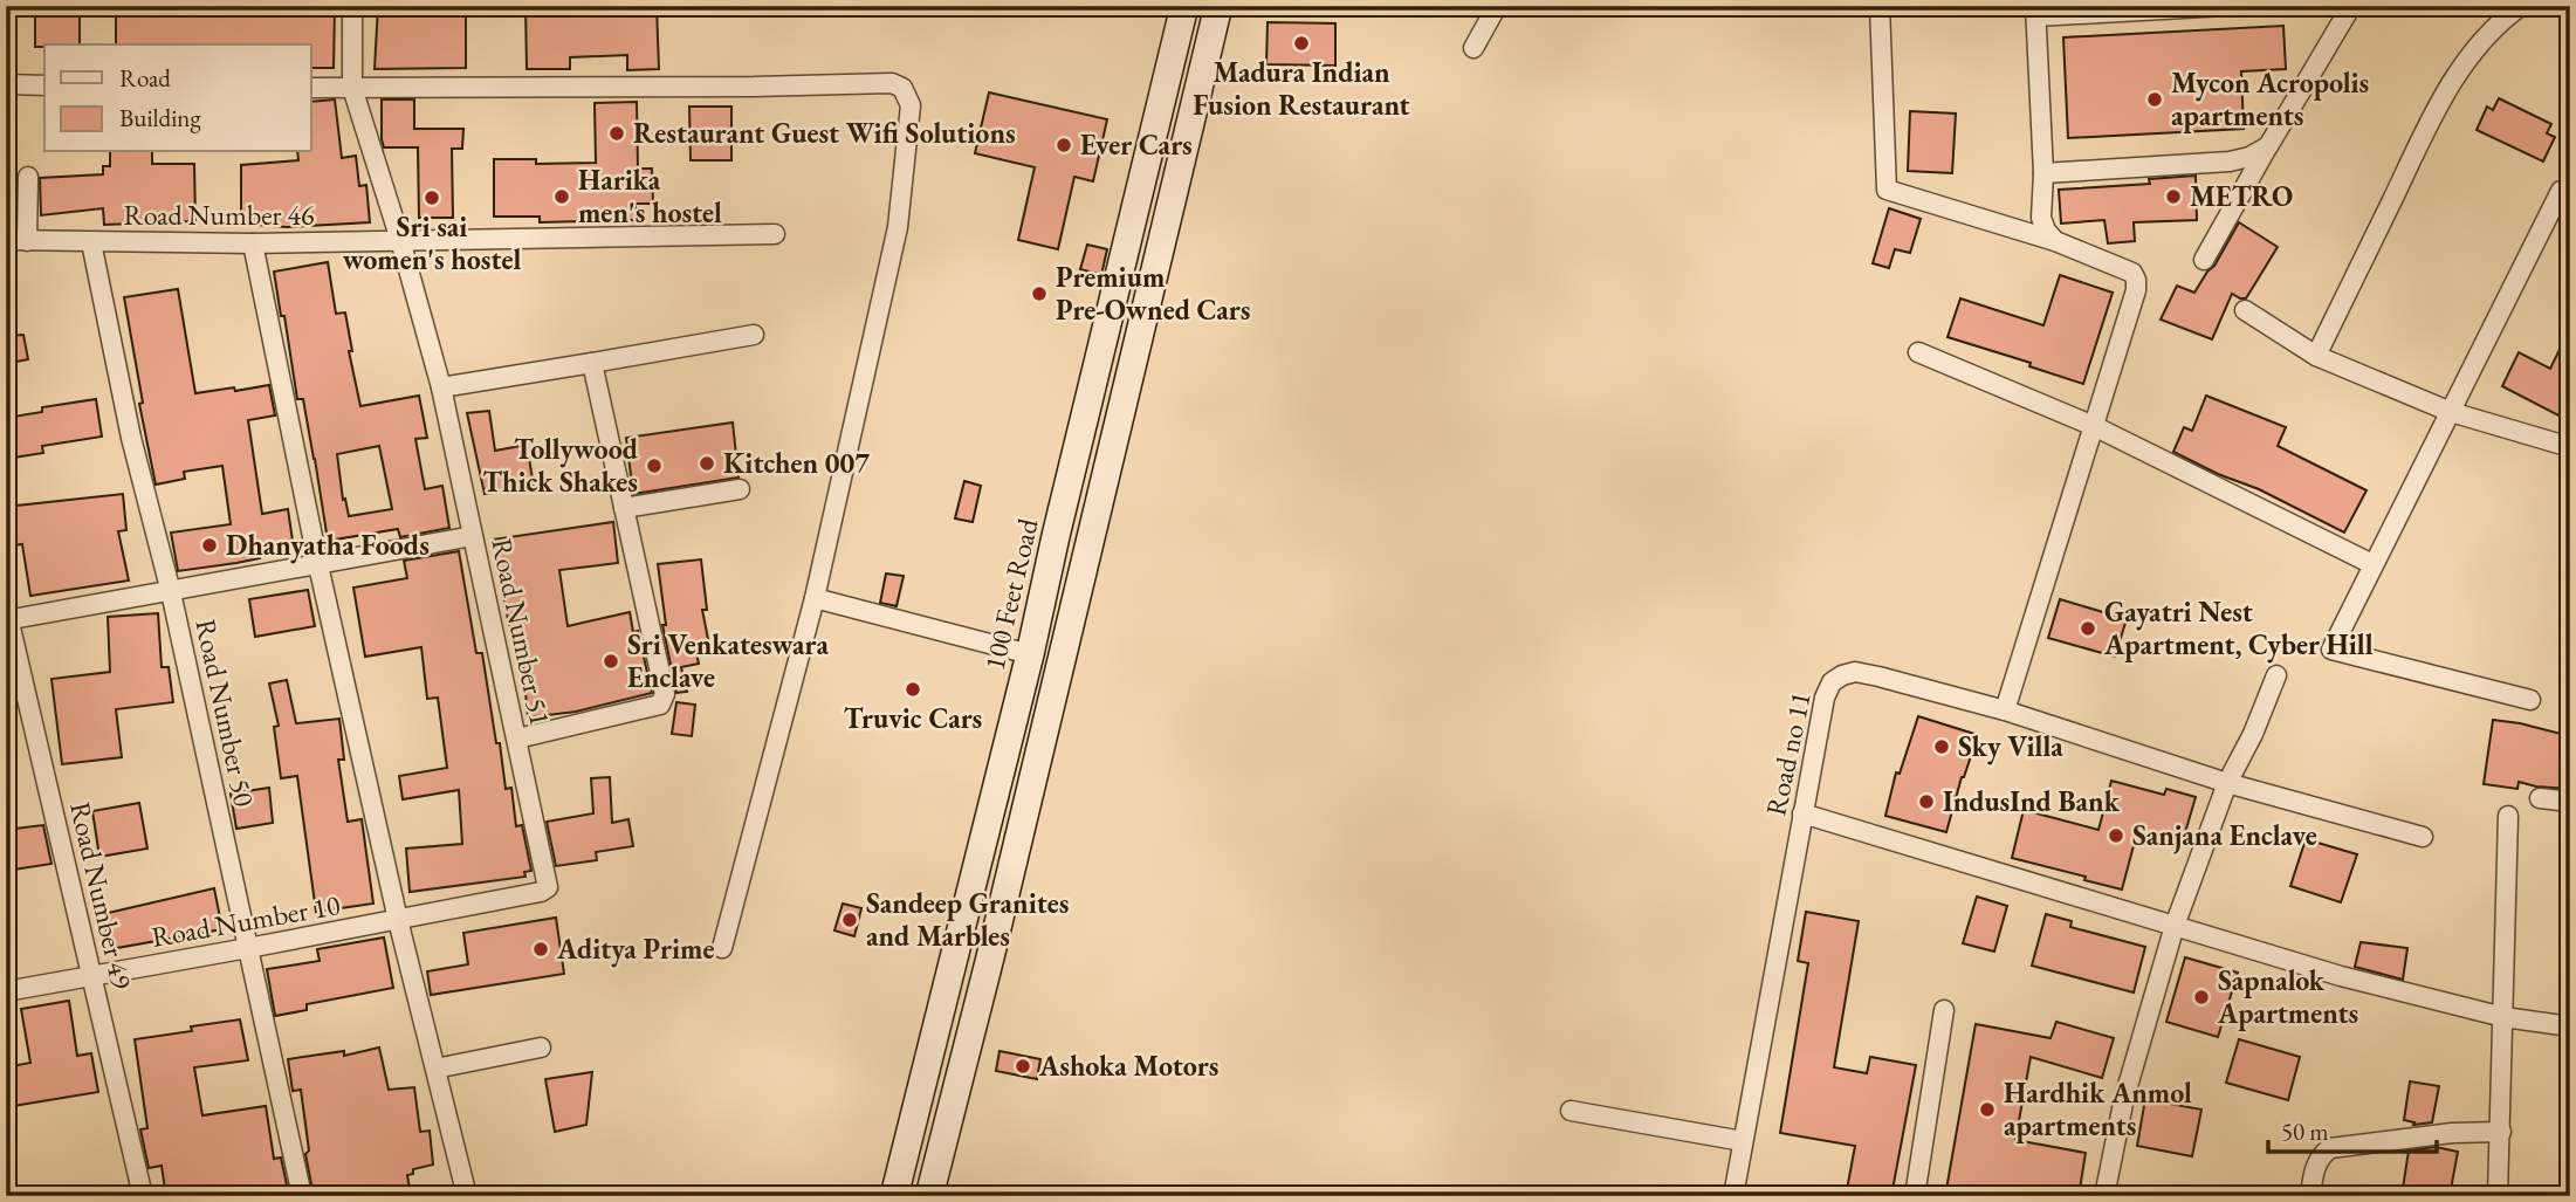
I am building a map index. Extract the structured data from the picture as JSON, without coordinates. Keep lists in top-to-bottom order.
{
  "streets": {
    "main road": ["100 Feet Road"],
    "street": [
      "Road Number 46",
      "Road Number 51",
      "Road Number 50",
      "Road no 11",
      "Road Number 49",
      "Road Number 10"
    ]
  },
  "crossings": [
    ["Road Number 46", "Road Number 51"],
    ["Road Number 46", "Road Number 50"],
    ["Road Number 51", "Road Number 10"],
    ["Road Number 50", "Road Number 10"],
    ["Road Number 49", "Road Number 10"]
  ],
  "places": [
    "Madura Indian Fusion Restaurant",
    "Mycon Acropolis apartments",
    "Restaurant Guest Wifi Solutions",
    "Ever Cars",
    "Harika men's hostel",
    "METRO",
    "Sri sai women's hostel",
    "Premium Pre-Owned Cars",
    "Kitchen 007",
    "Tollywood Thick Shakes",
    "Dhanyatha Foods",
    "Gayatri Nest Apartment, Cyber Hill",
    "Sri Venkateswara Enclave",
    "Truvic Cars",
    "Sky Villa",
    "IndusInd Bank",
    "Sanjana Enclave",
    "Sandeep Granites and Marbles",
    "Aditya Prime",
    "Sapnalok Apartments",
    "Ashoka Motors",
    "Hardhik Anmol apartments"
  ],
  "legend": ["Road", "Building"],
  "scale_bar": "50 m"
}
